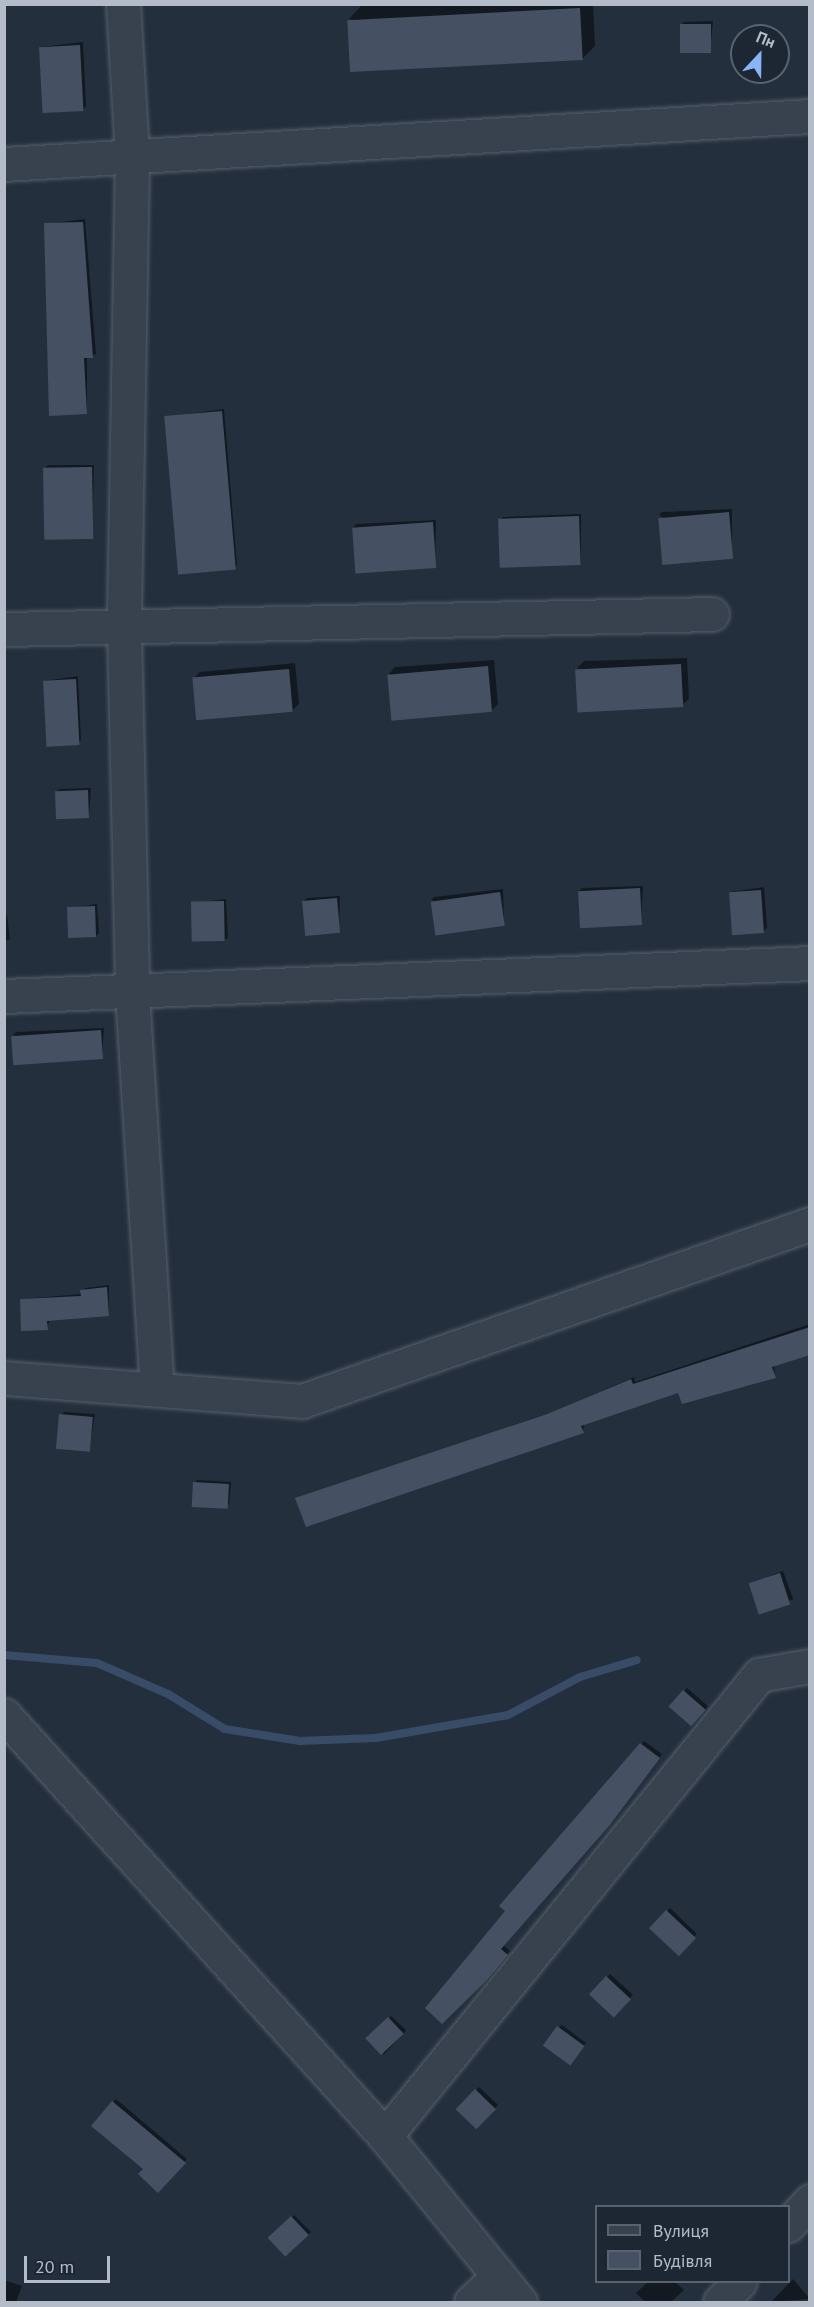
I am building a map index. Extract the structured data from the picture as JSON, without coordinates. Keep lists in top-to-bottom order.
{
  "legend": ["Вулиця", "Будівля"],
  "scale_bar": "20 m",
  "north": "top"
}
